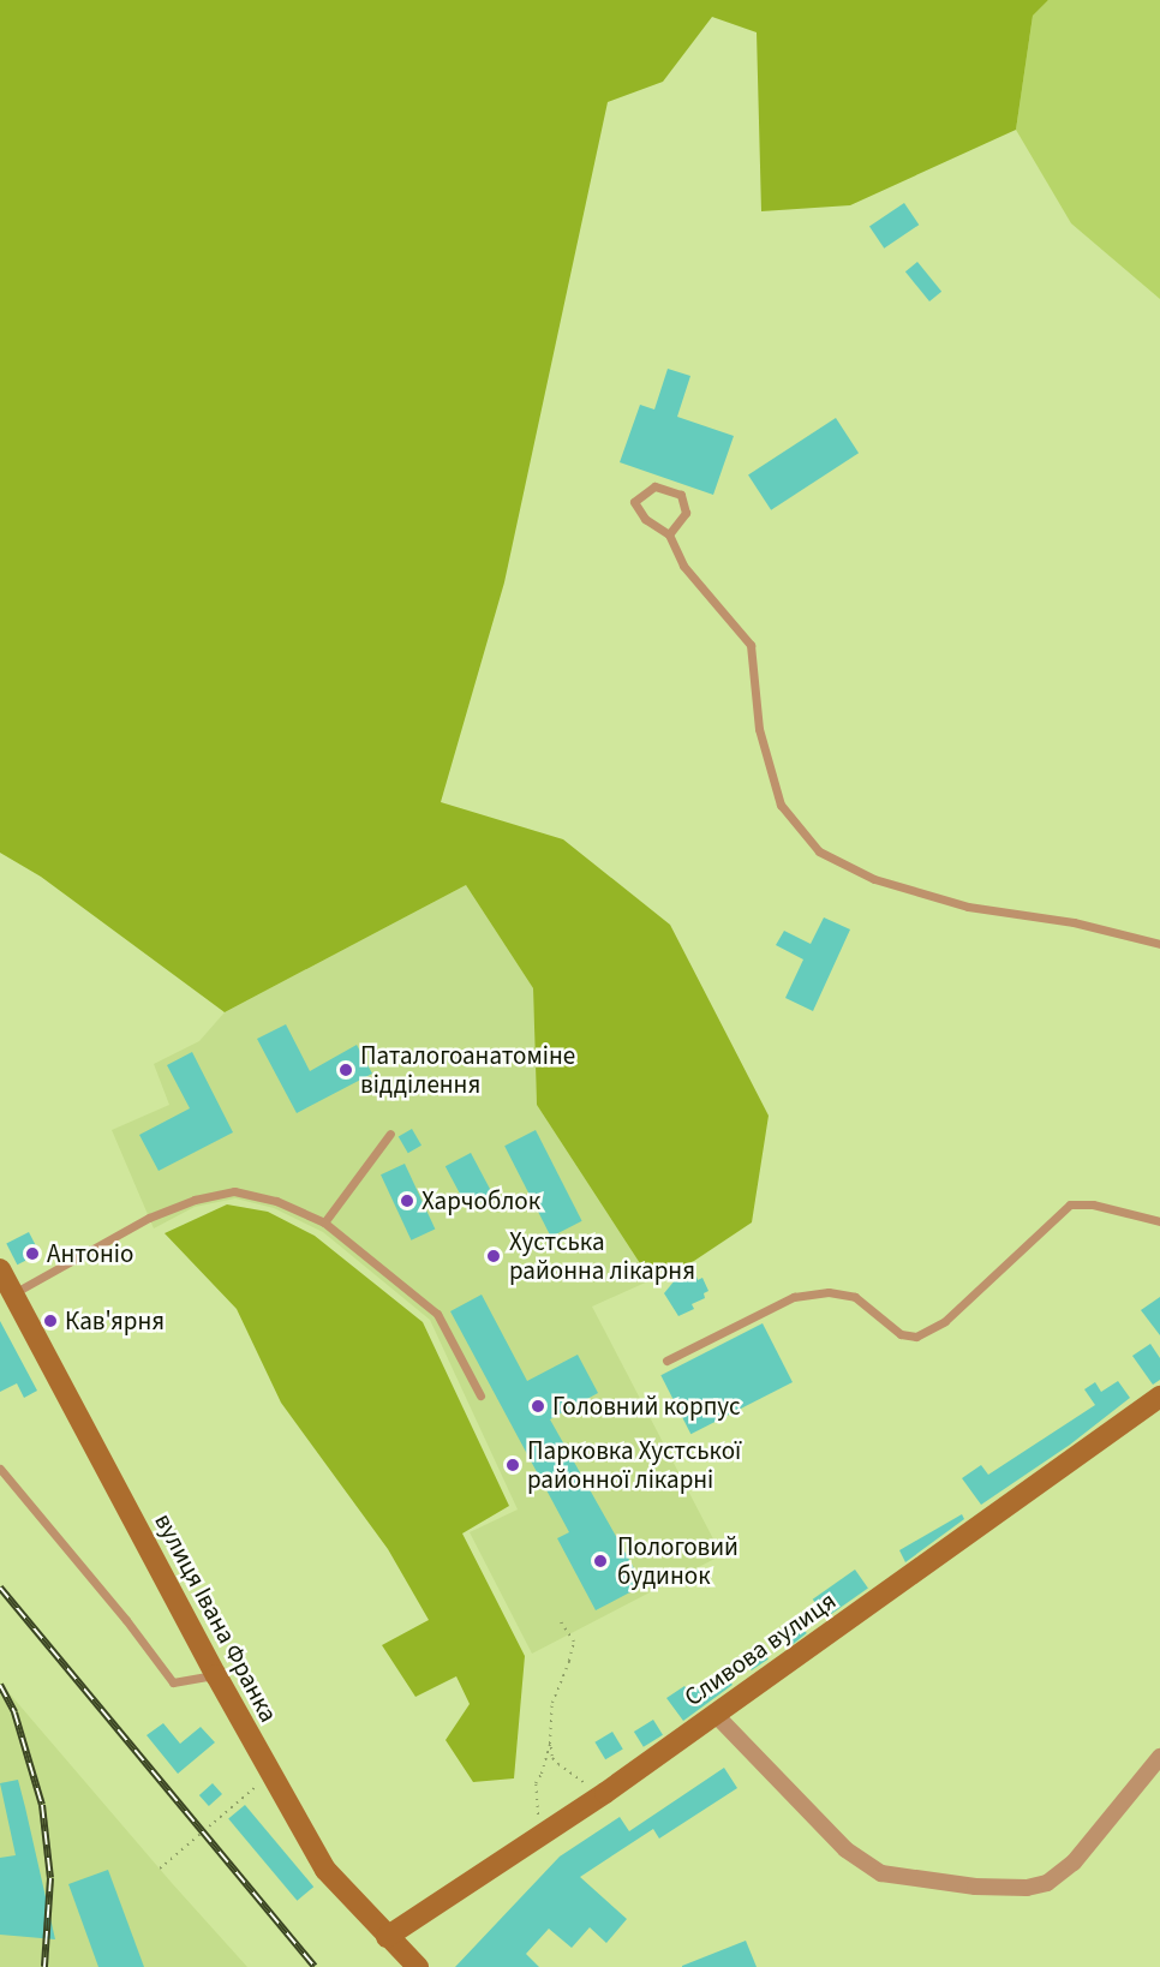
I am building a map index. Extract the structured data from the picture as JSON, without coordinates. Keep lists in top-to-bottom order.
{
  "streets": {
    "street": ["вулиця Івана Франка", "Сливова вулиця"]
  },
  "crossings": [
    ["вулиця Івана Франка", "Сливова вулиця"]
  ],
  "places": [
    "Паталогоанатоміне відділення",
    "Харчоблок",
    "Антоніо",
    "Хустська районна лікарня",
    "Кав'ярня",
    "Головний корпус",
    "Парковка Хустської районної лікарні",
    "Пологовий будинок"
  ]
}
